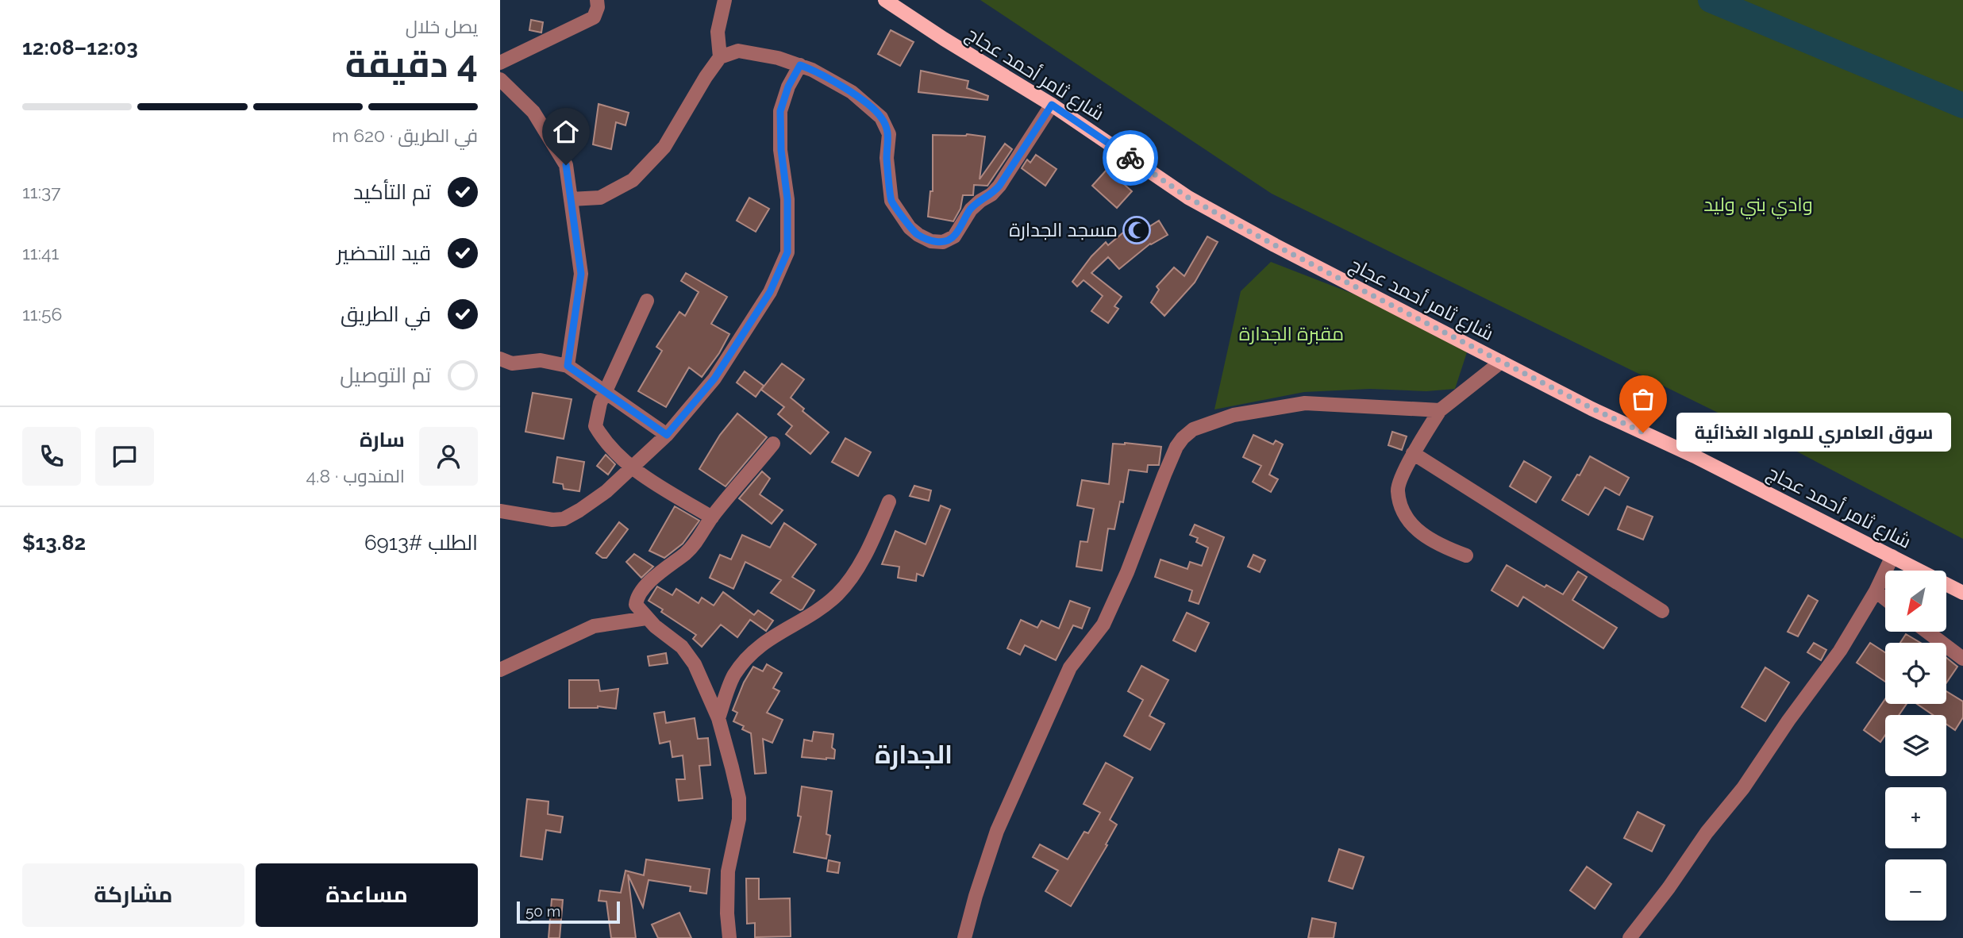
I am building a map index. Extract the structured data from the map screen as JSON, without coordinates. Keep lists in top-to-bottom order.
{
  "streets": {
    "main road": ["شارع ثامر أحمد عجاج"]
  },
  "districts": ["الجدارة"],
  "parks": ["وادي بني وليد", "مقبرة الجدارة"],
  "places": {
    "mosque": ["مسجد الجدارة"],
    "other": ["سوق العامري للمواد الغذائية"]
  },
  "scale_bar": "50 m",
  "north": "bottom left",
  "page": {
    "heading": ["4 دقيقة", "يصل خلال", "12:03–12:08"],
    "panel": [
      "سارة",
      "المندوب · 4.8",
      "الطلب #6913",
      "$13.82"
    ],
    "bar": "في الطريق · 620 m",
    "list": [
      ["تم التأكيد", "11:37"],
      ["قيد التحضير", "11:41"],
      ["في الطريق", "11:56"],
      "تم التوصيل"
    ],
    "bubble": "سوق العامري للمواد الغذائية",
    "map_buttons": ["+", "−"],
    "buttons": ["مساعدة", "مشاركة"],
    "scale": "50 m"
  }
}
